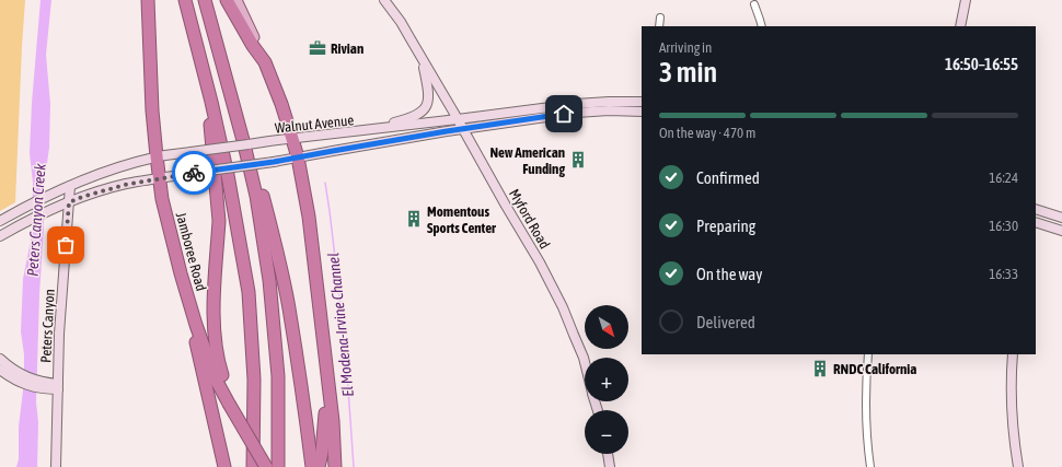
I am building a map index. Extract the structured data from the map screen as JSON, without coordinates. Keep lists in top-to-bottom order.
{
  "streets": {
    "highway": ["Jamboree Road"],
    "main road": ["Walnut Avenue", "Myford Road", "Peters Canyon"]
  },
  "crossings": [
    ["Walnut Avenue", "Myford Road"],
    ["Walnut Avenue", "Jamboree Road"],
    ["Walnut Avenue", "Peters Canyon"]
  ],
  "water": ["Peters Canyon Creek", "El Modena-Irvine Channel"],
  "places": {
    "office": ["Rivian"],
    "building": ["New American Funding", "Momentous Sports Center", "RNDC California"]
  },
  "north": "bottom right",
  "page": {
    "heading": ["3 min", "Arriving in", "16:50–16:55"],
    "bar": "On the way · 470 m",
    "list": [
      ["Confirmed", "16:24"],
      ["Preparing", "16:30"],
      ["On the way", "16:33"],
      "Delivered"
    ],
    "map_buttons": ["+", "−"]
  }
}
